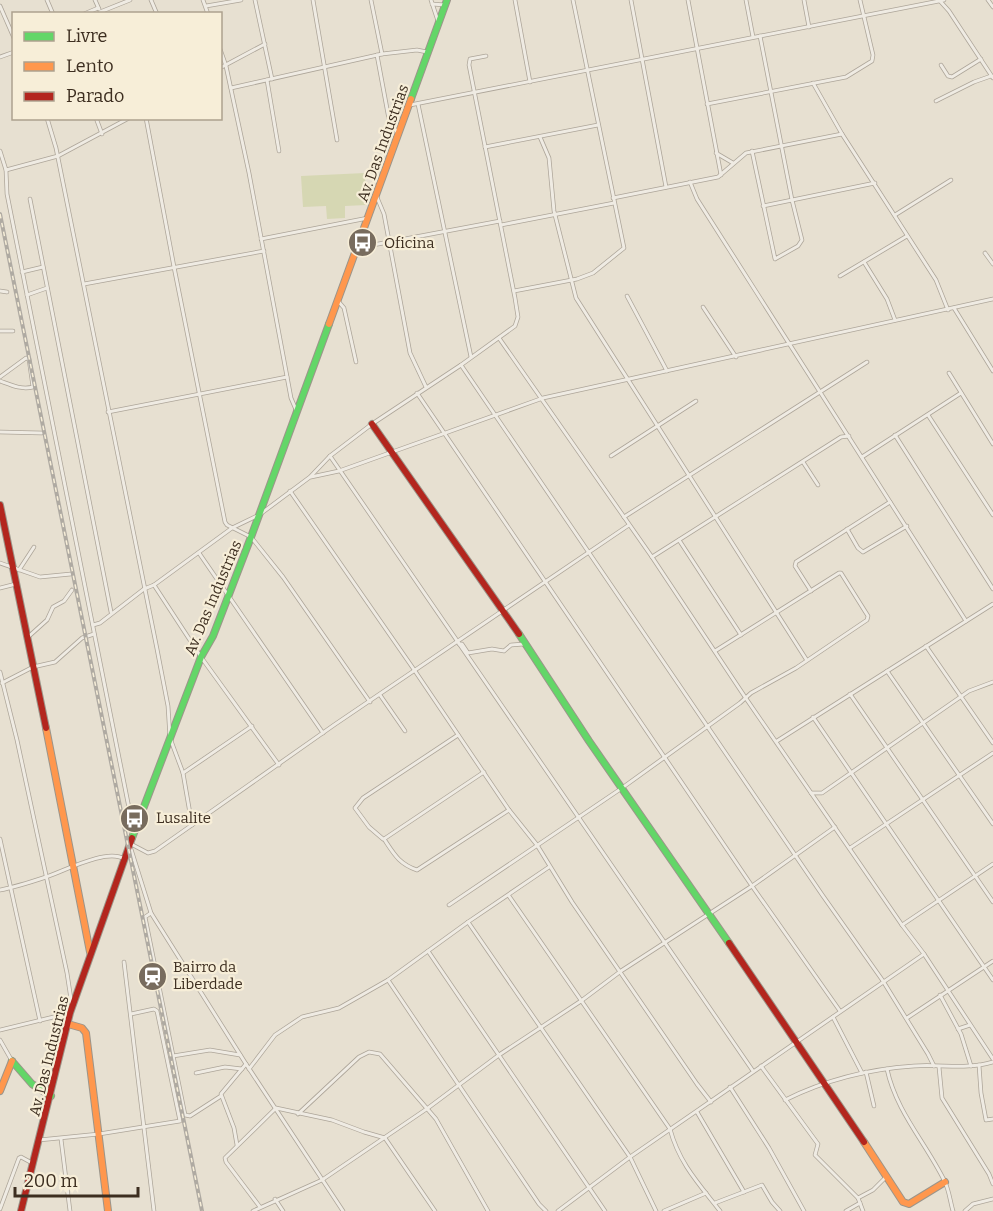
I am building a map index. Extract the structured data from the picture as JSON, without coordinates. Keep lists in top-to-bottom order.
{
  "streets": {
    "street": ["Av. Das Industrias"]
  },
  "places": {
    "bus stop": ["Oficina", "Lusalite"],
    "station": ["Bairro da Liberdade"]
  },
  "legend": ["Livre", "Lento", "Parado"],
  "scale_bar": "200 m"
}
